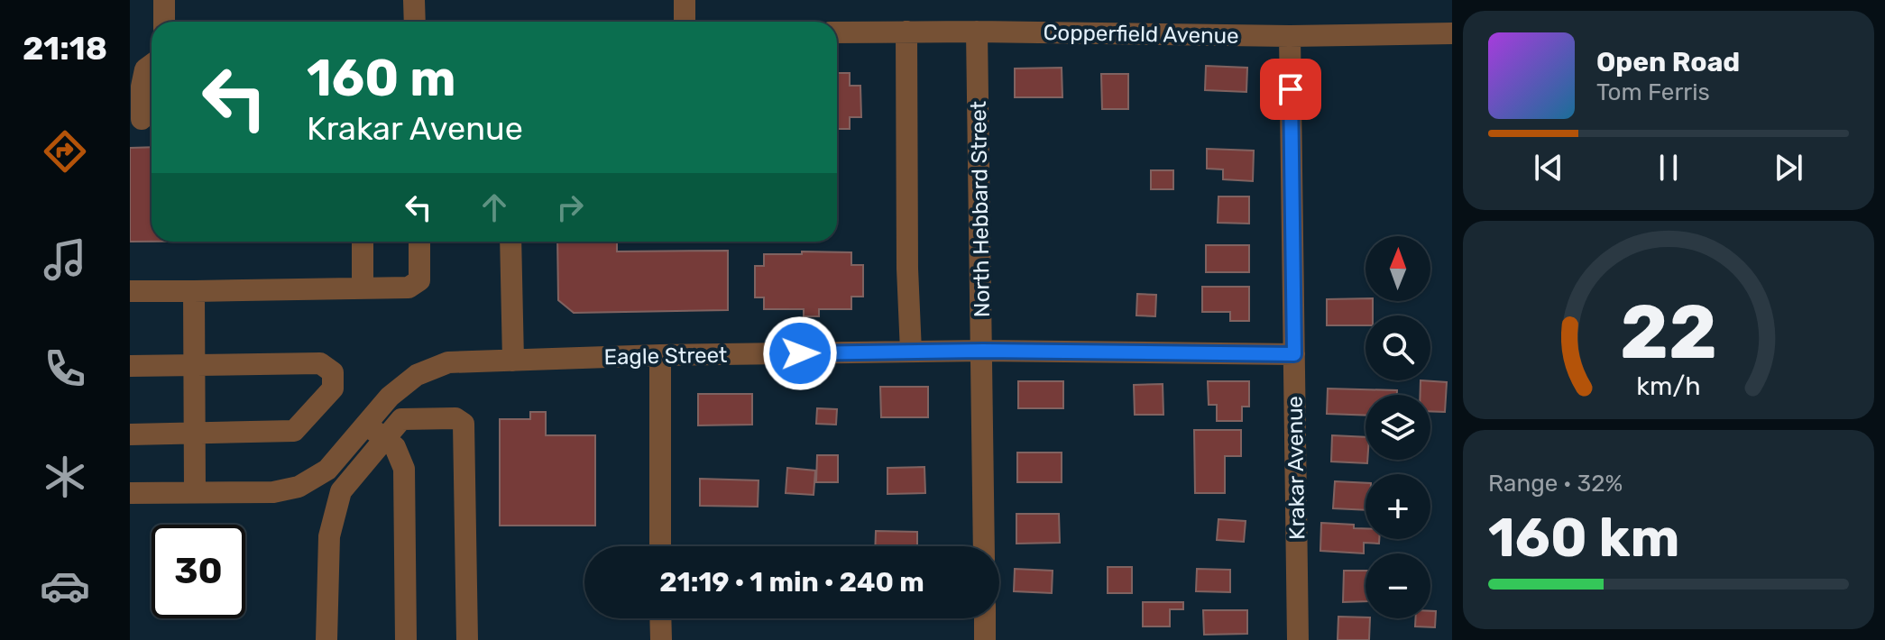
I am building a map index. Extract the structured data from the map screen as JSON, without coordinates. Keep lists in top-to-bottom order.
{
  "streets": {
    "street": [
      "Copperfield Avenue",
      "North Hebbard Street",
      "Eagle Street",
      "Krakar Avenue"
    ]
  },
  "crossings": [
    ["Copperfield Avenue", "North Hebbard Street"],
    ["Copperfield Avenue", "Krakar Avenue"],
    ["North Hebbard Street", "Eagle Street"],
    ["Eagle Street", "Krakar Avenue"]
  ],
  "north": "top",
  "page": {
    "tabs": "21:18",
    "turn": ["160 m", "Krakar Avenue"],
    "song": ["Open Road", "Tom Ferris"],
    "map_buttons": ["+", "−"],
    "tile": ["Range · 32%", "160 km"],
    "limit": "30",
    "trip": "21:19 · 1 min · 240 m",
    "gauge": ["22", "km/h"]
  }
}
